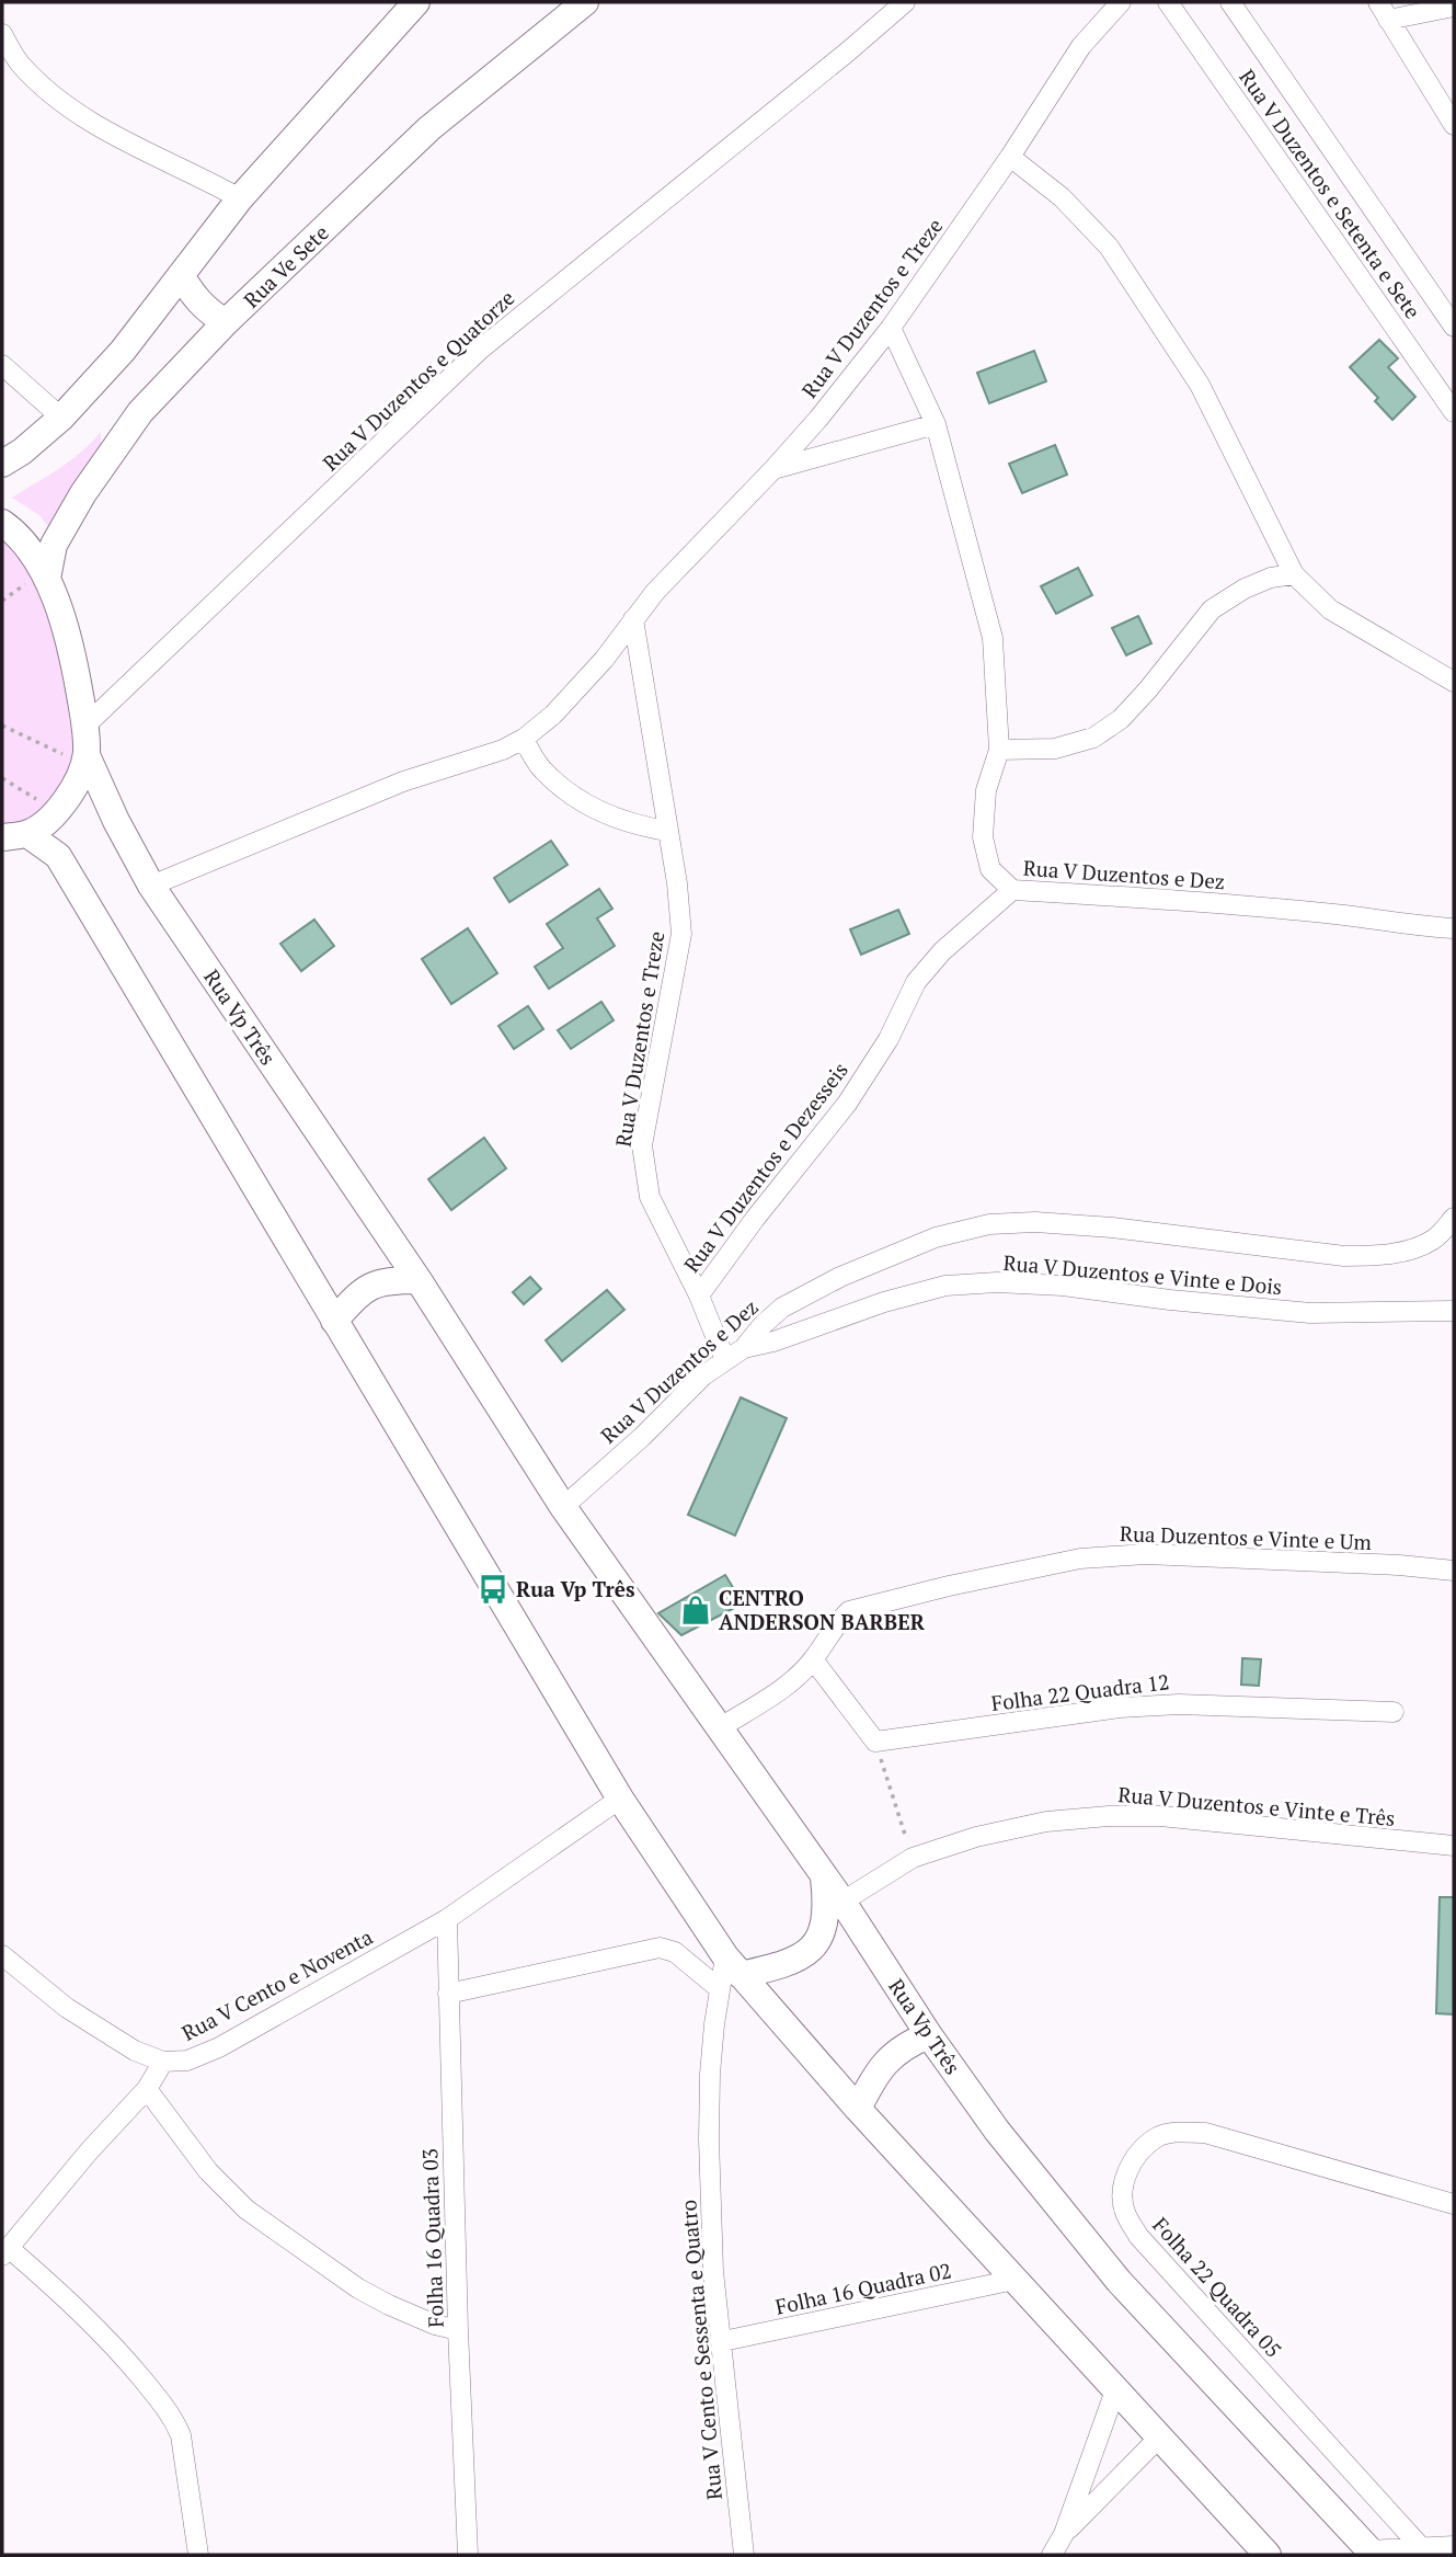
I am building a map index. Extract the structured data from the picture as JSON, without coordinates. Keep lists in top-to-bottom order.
{
  "streets": {
    "main road": ["Rua Ve Sete", "Rua Vp Três"],
    "street": [
      "Rua V Duzentos e Setenta e Sete",
      "Rua V Duzentos e Treze",
      "Rua V Duzentos e Quatorze",
      "Rua V Duzentos e Dez",
      "Rua V Duzentos e Dezesseis",
      "Rua V Duzentos e Vinte e Dois",
      "Rua Duzentos e Vinte e Um",
      "Folha 22 Quadra 12",
      "Rua V Duzentos e Vinte e Três",
      "Rua V Cento e Noventa",
      "Folha 16 Quadra 03",
      "Folha 22 Quadra 05",
      "Folha 16 Quadra 02",
      "Rua V Cento e Sessenta e Quatro"
    ]
  },
  "crossings": [
    ["Rua V Duzentos e Treze", "Rua V Duzentos e Dez"],
    ["Rua V Duzentos e Treze", "Rua Vp Três"],
    ["Rua V Duzentos e Treze", "Rua V Duzentos e Dezesseis"],
    ["Rua V Duzentos e Dez", "Rua Vp Três"],
    ["Rua V Duzentos e Dez", "Rua V Duzentos e Dezesseis"],
    ["Rua V Duzentos e Dez", "Rua V Duzentos e Vinte e Dois"],
    ["Rua Vp Três", "Rua Duzentos e Vinte e Um"],
    ["Rua Vp Três", "Rua V Duzentos e Vinte e Três"],
    ["Rua V Cento e Noventa", "Folha 16 Quadra 03"],
    ["Folha 16 Quadra 02", "Rua V Cento e Sessenta e Quatro"]
  ],
  "places": {
    "bus stop": ["Rua Vp Três"],
    "shop": ["CENTRO ANDERSON BARBER"]
  }
}
